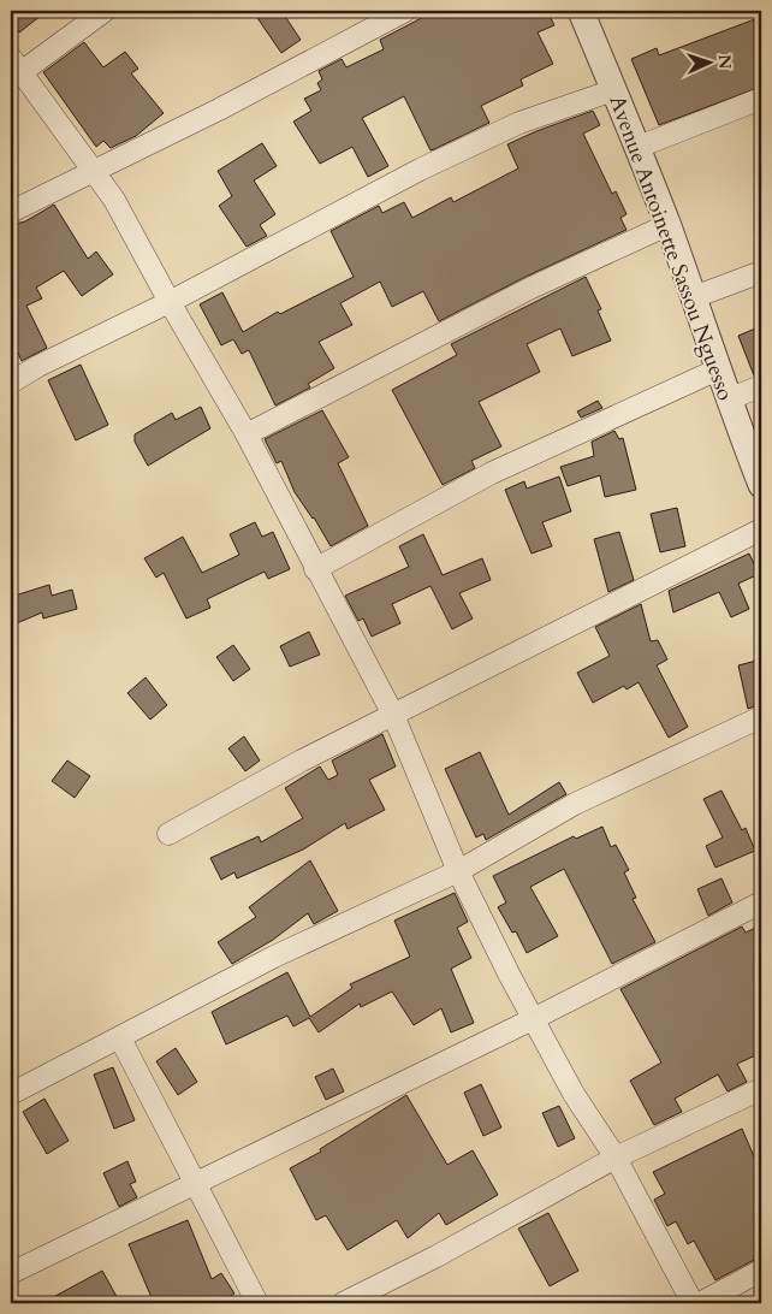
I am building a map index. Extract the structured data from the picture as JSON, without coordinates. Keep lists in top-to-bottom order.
{
  "streets": {
    "street": ["Avenue Antoinette Sassou Nguesso"]
  },
  "north": "right"
}
